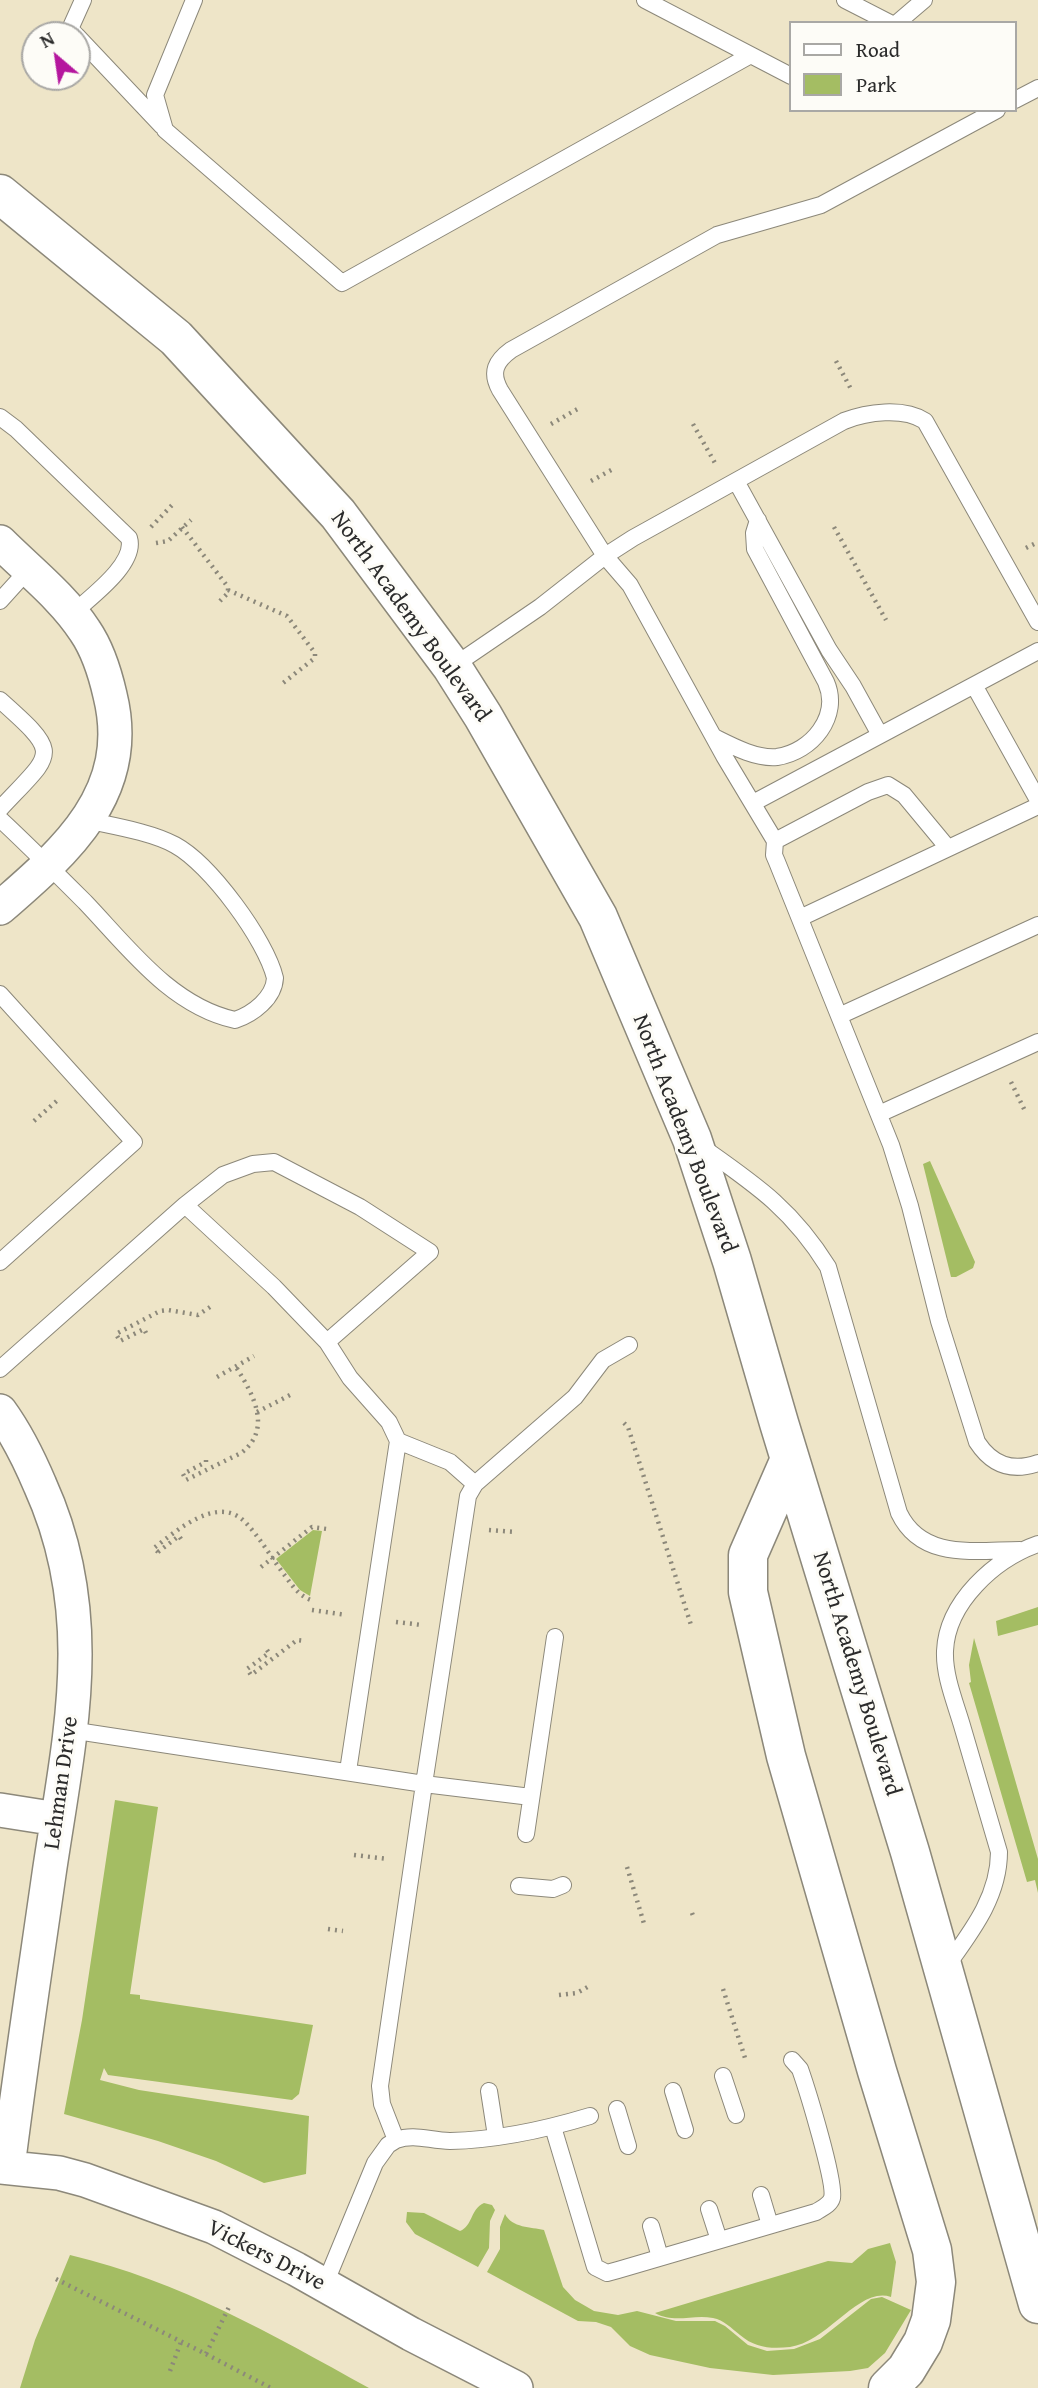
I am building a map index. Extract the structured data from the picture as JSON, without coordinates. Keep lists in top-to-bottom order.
{
  "streets": {
    "highway": ["North Academy Boulevard"],
    "street": ["Lehman Drive", "Vickers Drive"]
  },
  "crossings": [
    ["Lehman Drive", "Vickers Drive"]
  ],
  "legend": ["Road", "Park"],
  "north": "top left"
}
